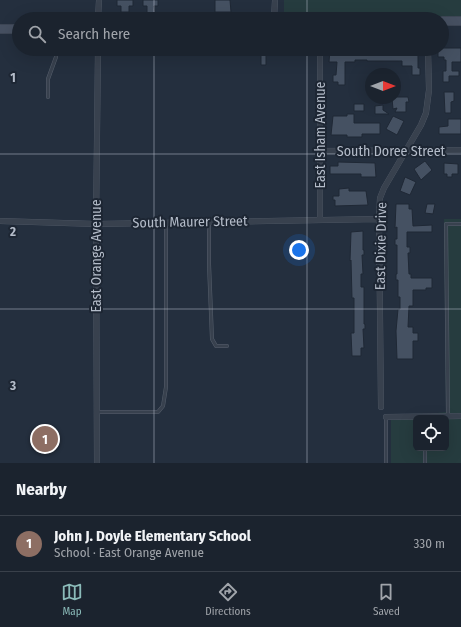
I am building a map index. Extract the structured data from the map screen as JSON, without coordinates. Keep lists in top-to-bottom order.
{
  "streets": {
    "street": [
      "East Isham Avenue",
      "South Doree Street",
      "South Maurer Street",
      "East Dixie Drive",
      "East Orange Avenue"
    ]
  },
  "crossings": [
    ["East Isham Avenue", "South Doree Street"],
    ["East Isham Avenue", "South Maurer Street"],
    ["South Doree Street", "East Dixie Drive"],
    ["South Maurer Street", "East Dixie Drive"],
    ["South Maurer Street", "East Orange Avenue"]
  ],
  "north": "right",
  "page": {
    "search": "Search here",
    "pins": "1",
    "heading": "Nearby",
    "list": [
      {
        "mark": "1",
        "name": "John J. Doyle Elementary School",
        "note": "School · East Orange Avenue",
        "value": "330 m"
      }
    ],
    "nav": ["Map", "Directions", "Saved"]
  },
  "grid": {
    "rows": ["1", "2", "3"]
  }
}
